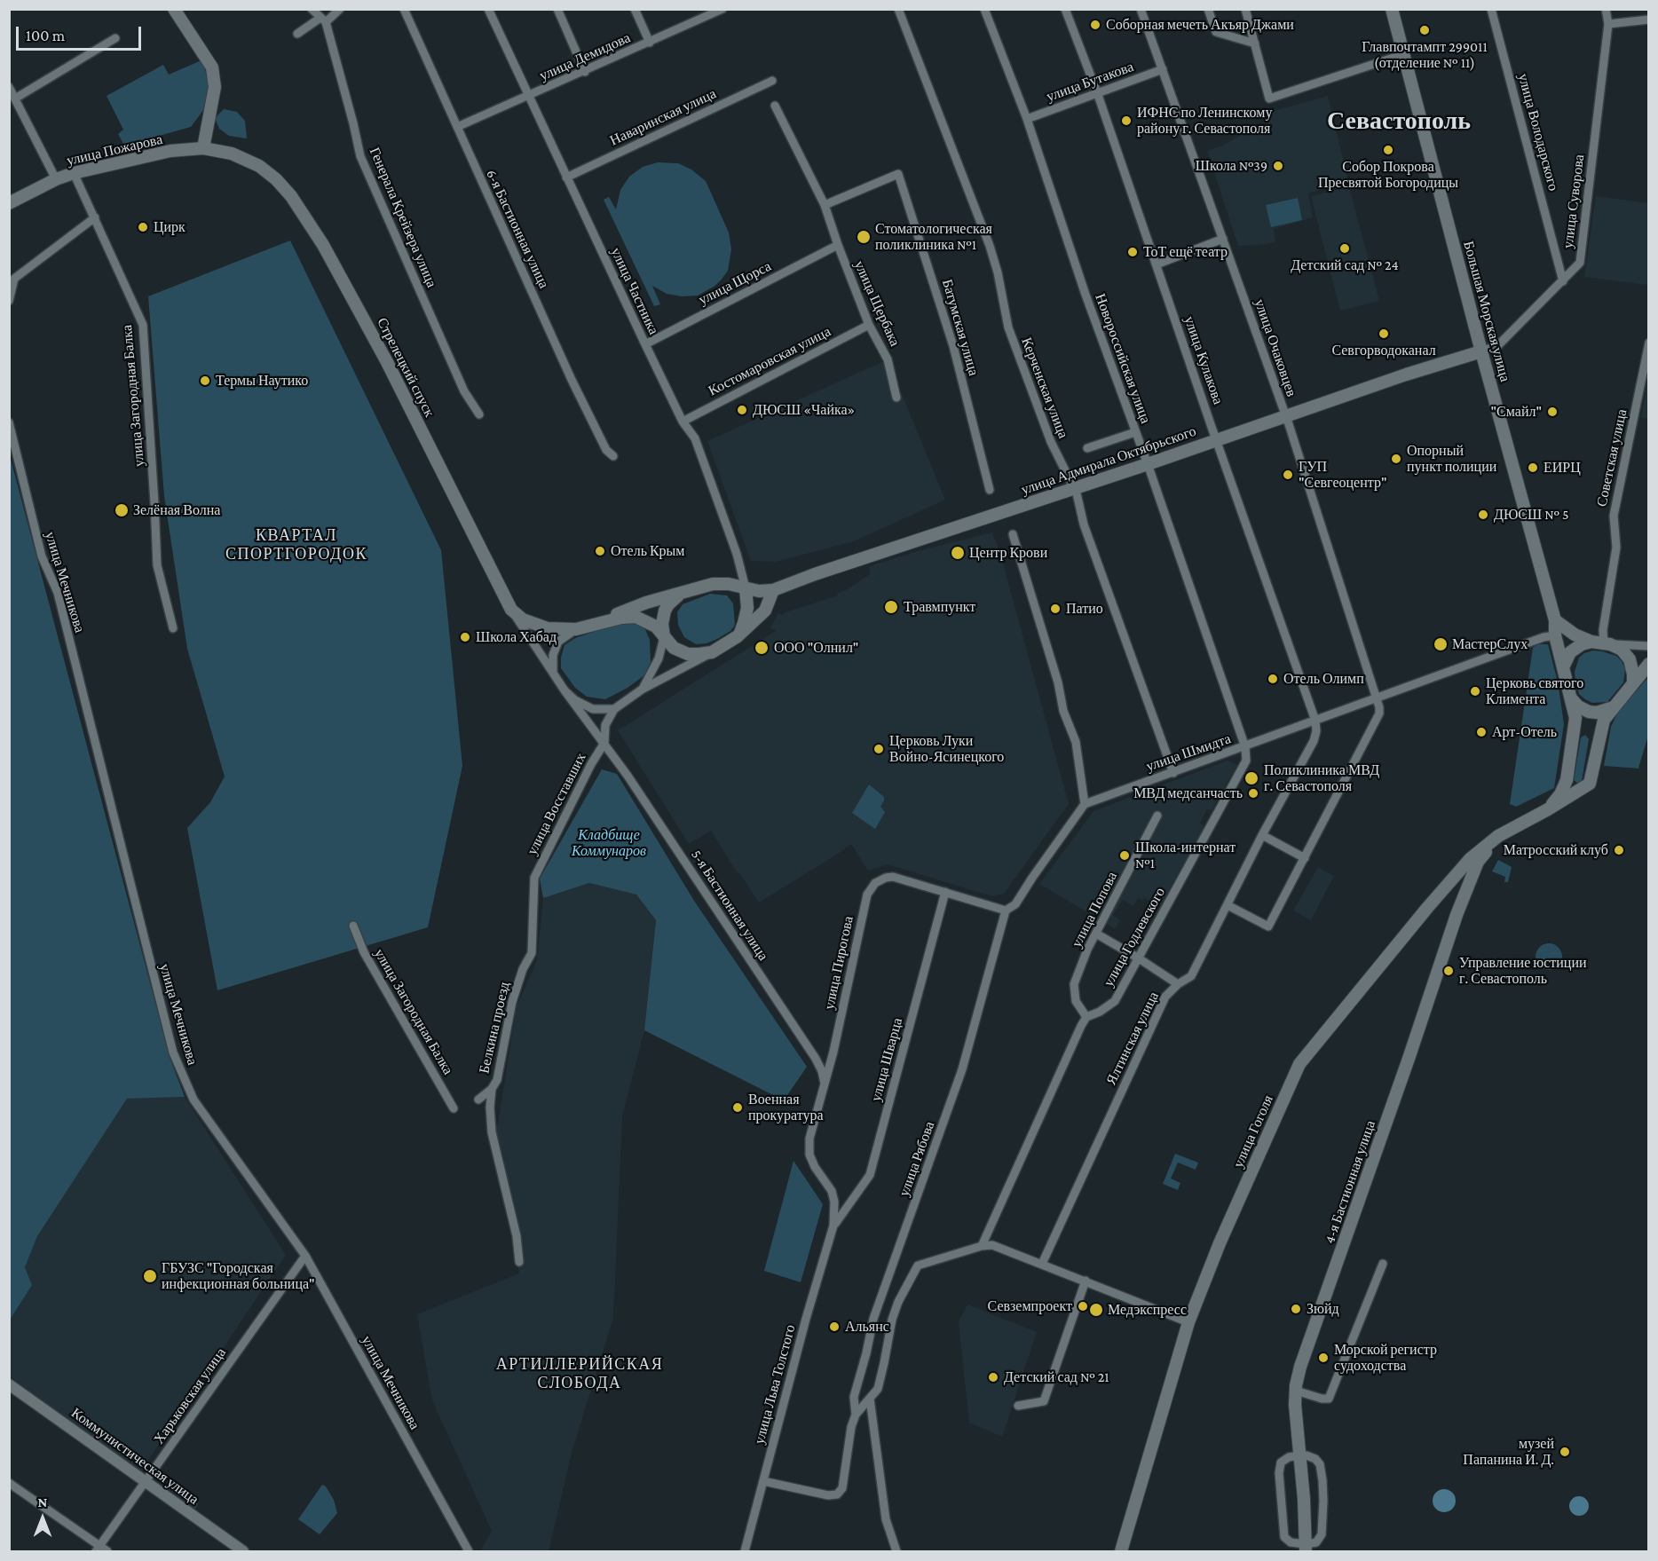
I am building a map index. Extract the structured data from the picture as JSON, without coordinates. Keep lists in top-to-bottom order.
{
  "streets": {
    "main road": [
      "улица Пожарова",
      "Большая Морская улица",
      "Стрелецкий спуск",
      "улица Адмирала Октябрьского",
      "улица Гоголя",
      "4-я Бастионная улица"
    ],
    "street": [
      "улица Демидова",
      "улица Бутакова",
      "Наваринская улица",
      "улица Володарского",
      "улица Суворова",
      "Генерала Крейзера улица",
      "6-я Бастионная улица",
      "улица Щорса",
      "улица Частника",
      "улица Щербака",
      "Батумская улица",
      "улица Очаковцев",
      "Новороссийская улица",
      "улица Кулакова",
      "Костомаровская улица",
      "Керченская улица",
      "улица Загородная Балка",
      "Советская улица",
      "улица Мечникова",
      "улица Шмидта",
      "улица Восставших",
      "5-я Бастионная улица",
      "улица Попова",
      "улица Годлевского",
      "улица Пирогова",
      "Белкина проезд",
      "Ялтинская улица",
      "улица Шварца",
      "улица Рябова",
      "улица Льва Толстого",
      "Харьковская улица",
      "Коммунистическая улица"
    ]
  },
  "crossings": [
    ["улица Демидова", "6-я Бастионная улица"],
    ["улица Демидова", "улица Частника"],
    ["улица Бутакова", "улица Очаковцев"],
    ["улица Бутакова", "Новороссийская улица"],
    ["улица Бутакова", "улица Кулакова"],
    ["Наваринская улица", "улица Частника"],
    ["улица Володарского", "улица Суворова"],
    ["улица Пожарова", "Стрелецкий спуск"],
    ["улица Пожарова", "улица Загородная Балка"],
    ["улица Суворова", "Большая Морская улица"],
    ["улица Суворова", "улица Адмирала Октябрьского"],
    ["улица Щорса", "улица Частника"],
    ["улица Щорса", "улица Щербака"],
    ["улица Частника", "Костомаровская улица"],
    ["улица Частника", "улица Адмирала Октябрьского"],
    ["улица Щербака", "Батумская улица"],
    ["улица Щербака", "Костомаровская улица"],
    ["Большая Морская улица", "Советская улица"],
    ["Большая Морская улица", "улица Адмирала Октябрьского"],
    ["Большая Морская улица", "улица Шмидта"],
    ["Большая Морская улица", "улица Гоголя"],
    ["улица Очаковцев", "улица Адмирала Октябрьского"],
    ["улица Очаковцев", "улица Шмидта"],
    ["Новороссийская улица", "улица Адмирала Октябрьского"],
    ["Новороссийская улица", "улица Шмидта"],
    ["Новороссийская улица", "улица Годлевского"],
    ["улица Кулакова", "улица Адмирала Октябрьского"],
    ["улица Кулакова", "улица Шмидта"],
    ["улица Кулакова", "Ялтинская улица"],
    ["Стрелецкий спуск", "5-я Бастионная улица"],
    ["Керченская улица", "улица Адмирала Октябрьского"],
    ["Керченская улица", "улица Шмидта"],
    ["Советская улица", "улица Гоголя"],
    ["улица Мечникова", "Харьковская улица"],
    ["улица Шмидта", "улица Годлевского"],
    ["улица Шмидта", "Ялтинская улица"],
    ["улица Восставших", "5-я Бастионная улица"],
    ["улица Восставших", "Белкина проезд"],
    ["5-я Бастионная улица", "улица Пирогова"],
    ["улица Попова", "улица Годлевского"],
    ["улица Пирогова", "улица Шварца"],
    ["улица Пирогова", "улица Льва Толстого"],
    ["улица Шварца", "улица Льва Толстого"],
    ["улица Гоголя", "4-я Бастионная улица"],
    ["улица Рябова", "улица Льва Толстого"],
    ["Харьковская улица", "Коммунистическая улица"]
  ],
  "districts": ["Севастополь", "КВАРТАЛ СПОРТГОРОДОК", "АРТИЛЛЕРИЙСКАЯ СЛОБОДА"],
  "parks": ["Кладбище Коммунаров"],
  "places": [
    "Соборная мечеть Акъяр Джами",
    "Главпочтампт 299011 (отделение № 11)",
    "ИФНС по Ленинскому району г. Севастополя",
    "Собор Покрова Пресвятой Богородицы",
    "Школа №39",
    "Цирк",
    "Стоматологическая поликлиника №1",
    "Детский сад № 24",
    "ТоТ ещё театр",
    "Севгорводоканал",
    "Термы Наутико",
    "ДЮСШ «Чайка»",
    "\"Смайл\"",
    "Опорный пункт полиции",
    "ЕИРЦ",
    "ГУП \"Севгеоцентр\"",
    "Зелёная Волна",
    "ДЮСШ № 5",
    "Отель Крым",
    "Центр Крови",
    "Травмпункт",
    "Патио",
    "Школа Хабад",
    "МастерСлух",
    "ООО \"Олнил\"",
    "Отель Олимп",
    "Церковь святого Климента",
    "Арт-Отель",
    "Церковь Луки Войно-Ясинецкого",
    "Поликлиника МВД г. Севастополя",
    "МВД медсанчасть",
    "Матросский клуб",
    "Школа-интернат №1",
    "Управление юстиции г. Севастополь",
    "Военная прокуратура",
    "ГБУЗС \"Городская инфекционная больница\"",
    "Севземпроект",
    "Зюйд",
    "Медэкспресс",
    "Альянс",
    "Морской регистр судоходства",
    "Детский сад № 21",
    "музей Папанина И. Д."
  ],
  "scale_bar": "100 m",
  "north": "top"
}
